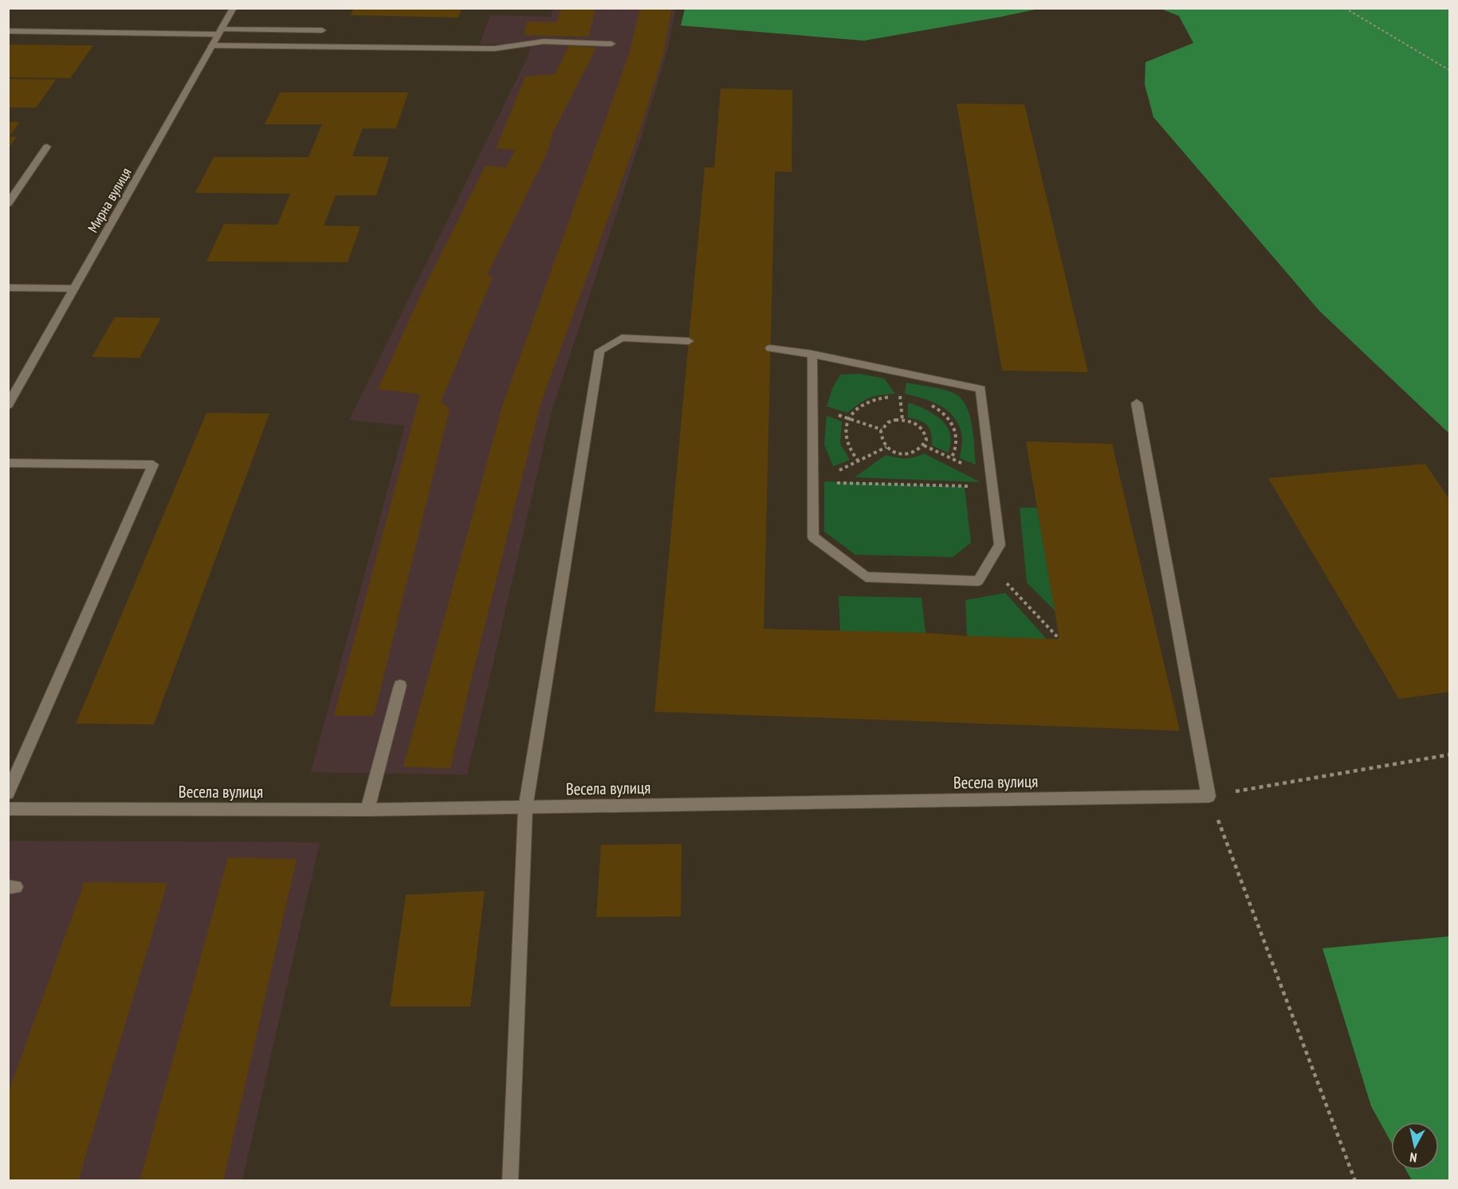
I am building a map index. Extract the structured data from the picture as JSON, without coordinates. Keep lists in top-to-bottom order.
{
  "streets": {
    "street": ["Мирна вулиця", "Весела вулиця"]
  },
  "north": "bottom"
}
